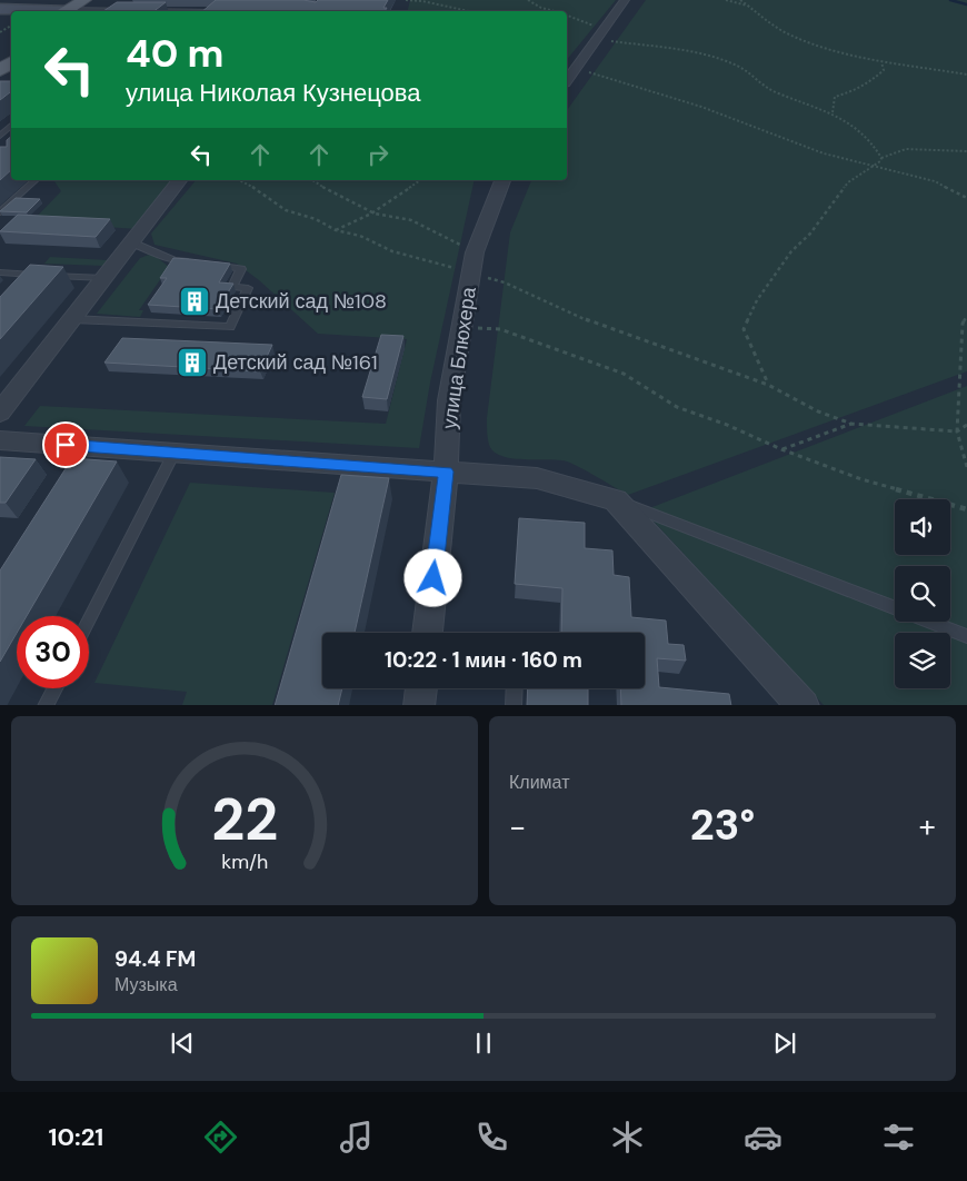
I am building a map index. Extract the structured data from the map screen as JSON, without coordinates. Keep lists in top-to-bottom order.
{
  "streets": {
    "street": ["улица Блюхера"]
  },
  "places": {
    "building": ["Детский сад №108", "Детский сад №161"]
  },
  "page": {
    "turn": ["40 m", "улица Николая Кузнецова"],
    "limit": "30",
    "trip": "10:22 · 1 мин · 160 m",
    "tile": "Климат",
    "heat": ["−", "23°", "+"],
    "song": ["94.4 FM", "Музыка"],
    "tabs": "10:21",
    "gauge": ["22", "km/h"]
  }
}
